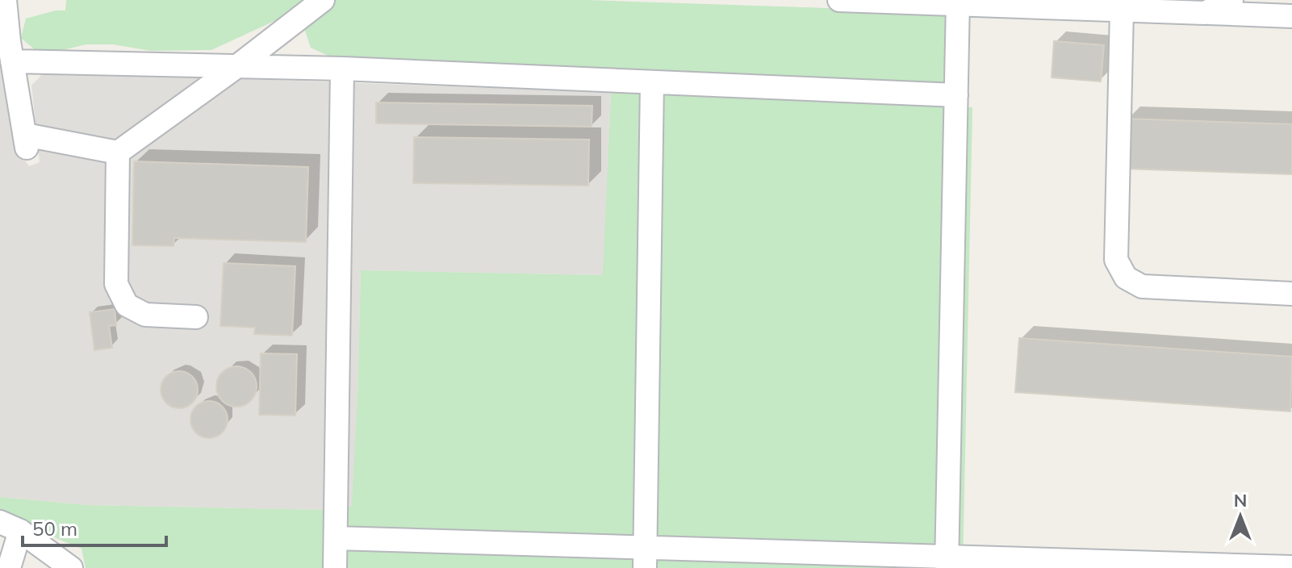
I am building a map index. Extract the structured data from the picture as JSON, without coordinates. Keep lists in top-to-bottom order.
{
  "scale_bar": "50 m",
  "north": "top"
}
